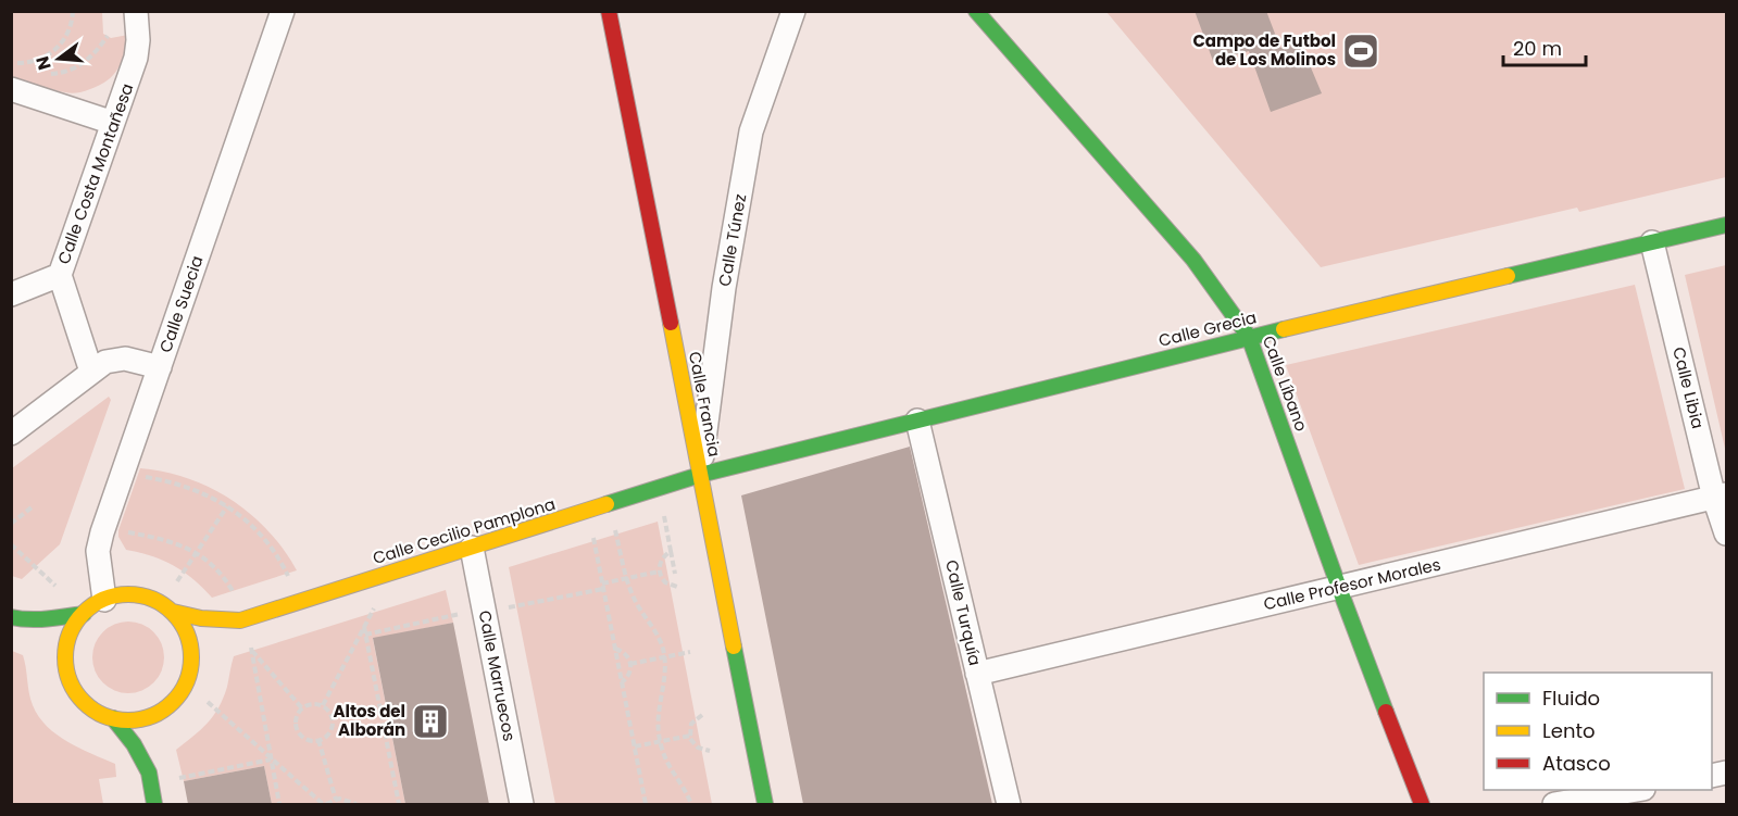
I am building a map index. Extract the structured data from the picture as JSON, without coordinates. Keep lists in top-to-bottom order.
{
  "streets": {
    "street": [
      "Calle Costa Montañesa",
      "Calle Túnez",
      "Calle Suecia",
      "Calle Grecia",
      "Calle Líbano",
      "Calle Libia",
      "Calle Francia",
      "Calle Cecilio Pamplona",
      "Calle Profesor Morales",
      "Calle Turquía",
      "Calle Marruecos"
    ]
  },
  "crossings": [
    ["Calle Túnez", "Calle Grecia"],
    ["Calle Túnez", "Calle Francia"],
    ["Calle Túnez", "Calle Cecilio Pamplona"],
    ["Calle Suecia", "Calle Cecilio Pamplona"],
    ["Calle Grecia", "Calle Líbano"],
    ["Calle Grecia", "Calle Libia"],
    ["Calle Grecia", "Calle Francia"],
    ["Calle Grecia", "Calle Cecilio Pamplona"],
    ["Calle Grecia", "Calle Turquía"],
    ["Calle Líbano", "Calle Profesor Morales"],
    ["Calle Libia", "Calle Profesor Morales"],
    ["Calle Francia", "Calle Cecilio Pamplona"],
    ["Calle Cecilio Pamplona", "Calle Marruecos"],
    ["Calle Profesor Morales", "Calle Turquía"]
  ],
  "places": {
    "sports": ["Campo de Futbol de Los Molinos"],
    "building": ["Altos del Alborán"]
  },
  "legend": ["Fluido", "Lento", "Atasco"],
  "scale_bar": "20 m",
  "north": "left"
}
